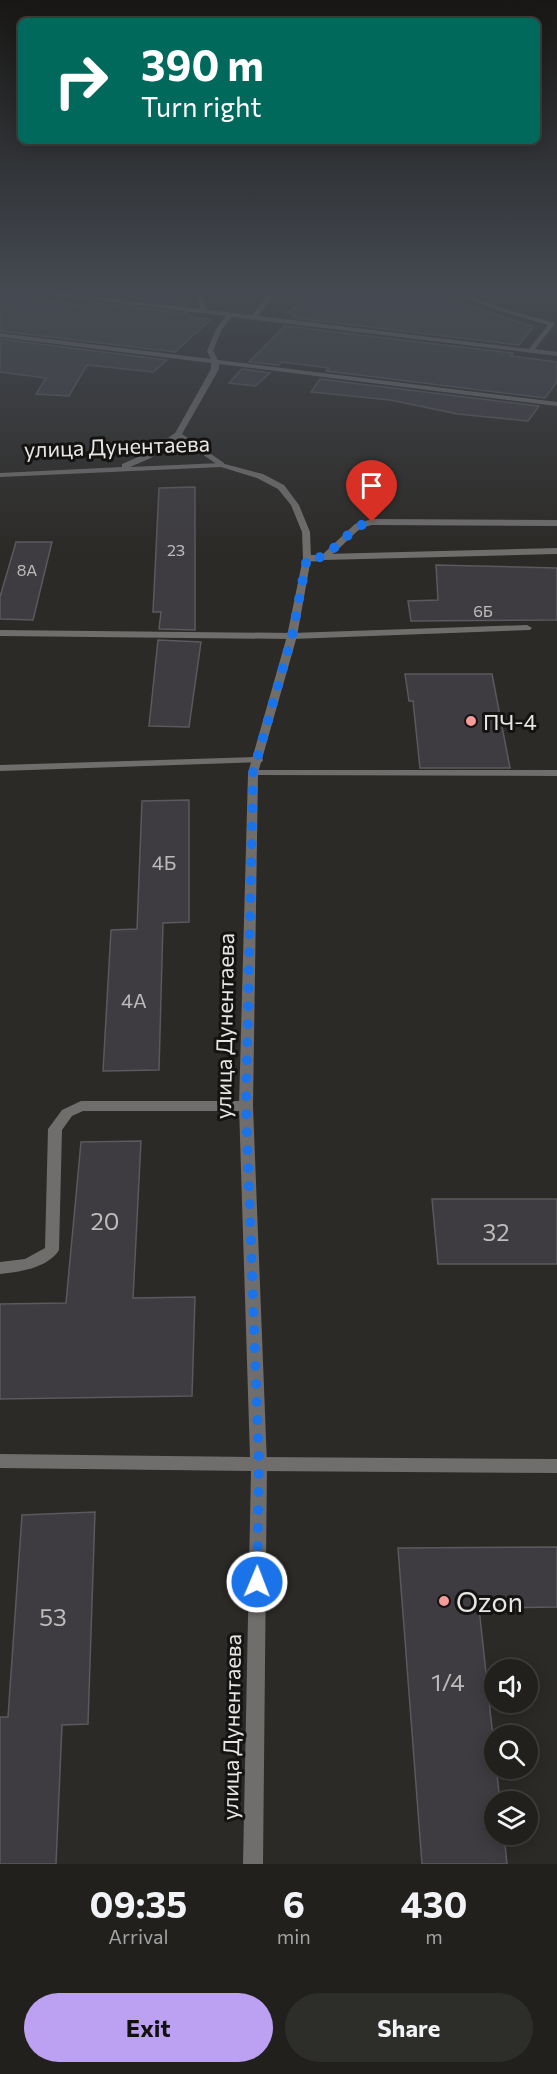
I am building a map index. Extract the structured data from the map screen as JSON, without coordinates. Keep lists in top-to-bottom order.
{
  "streets": {
    "street": ["улица Дунентаева"]
  },
  "places": ["ПЧ-4", "Ozon"],
  "house_numbers": [
    "2З",
    "8А",
    "6Б",
    "4Б",
    "4А",
    "20",
    "32",
    "53",
    "1/4"
  ],
  "page": {
    "turn": ["390 m", "Turn right"],
    "eta": [
      "09:35",
      "Arrival",
      "6",
      "min",
      "430",
      "m"
    ],
    "buttons": ["Exit", "Share"]
  }
}
